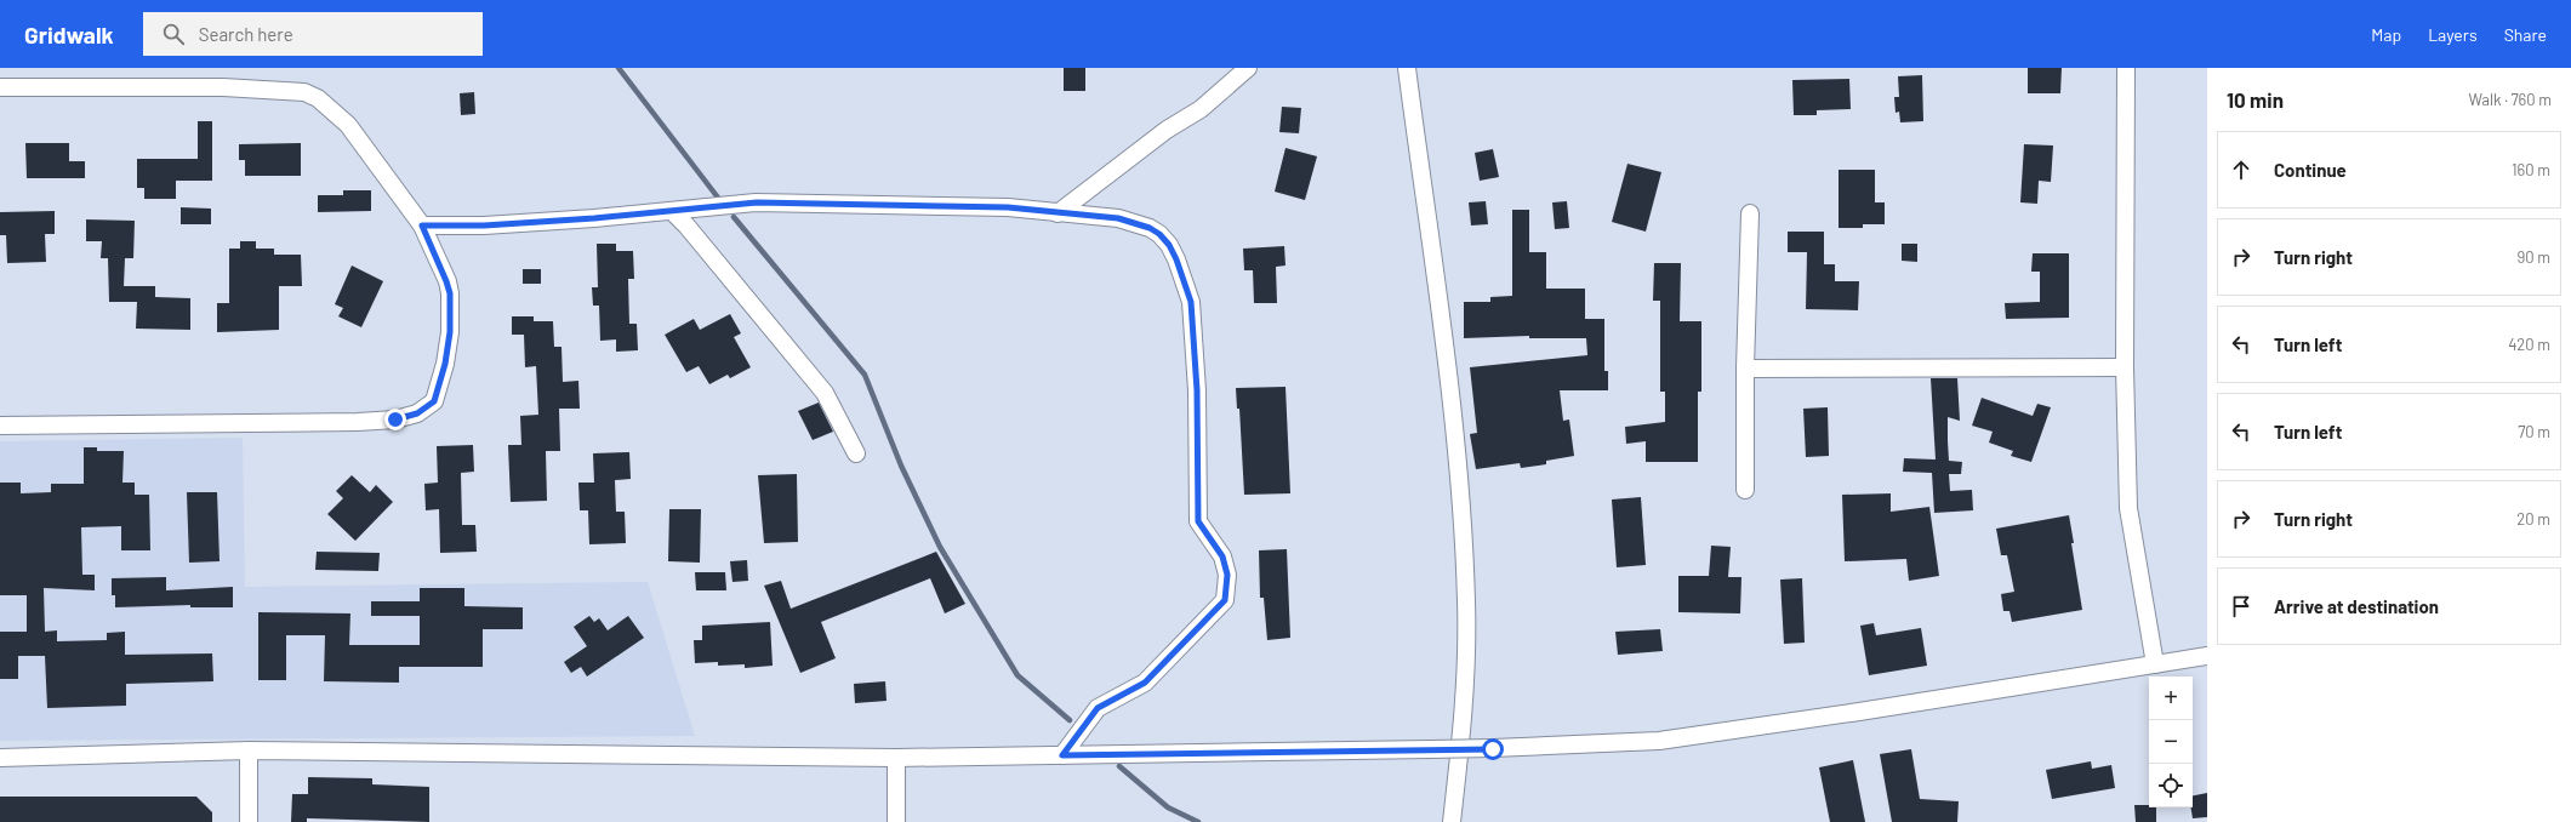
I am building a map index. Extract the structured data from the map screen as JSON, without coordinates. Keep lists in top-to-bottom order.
{
  "page": {
    "header": "Gridwalk",
    "search": "Search here",
    "nav": ["Map", "Layers", "Share"],
    "heading": ["10 min", "Walk · 760 m"],
    "list": [
      ["Continue", "160 m"],
      ["Turn right", "90 m"],
      ["Turn left", "420 m"],
      ["Turn left", "70 m"],
      ["Turn right", "20 m"],
      "Arrive at destination"
    ],
    "map_buttons": ["+", "−"]
  }
}
